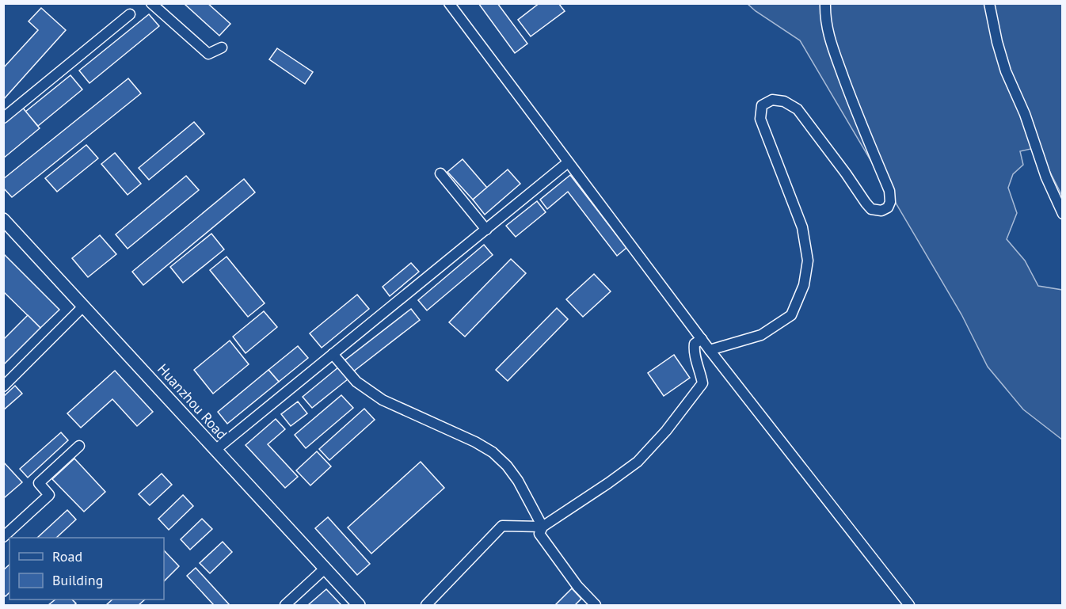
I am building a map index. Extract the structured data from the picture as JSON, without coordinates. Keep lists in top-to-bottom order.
{
  "streets": {
    "main road": ["Huanzhou Road"]
  },
  "legend": ["Road", "Building"]
}
